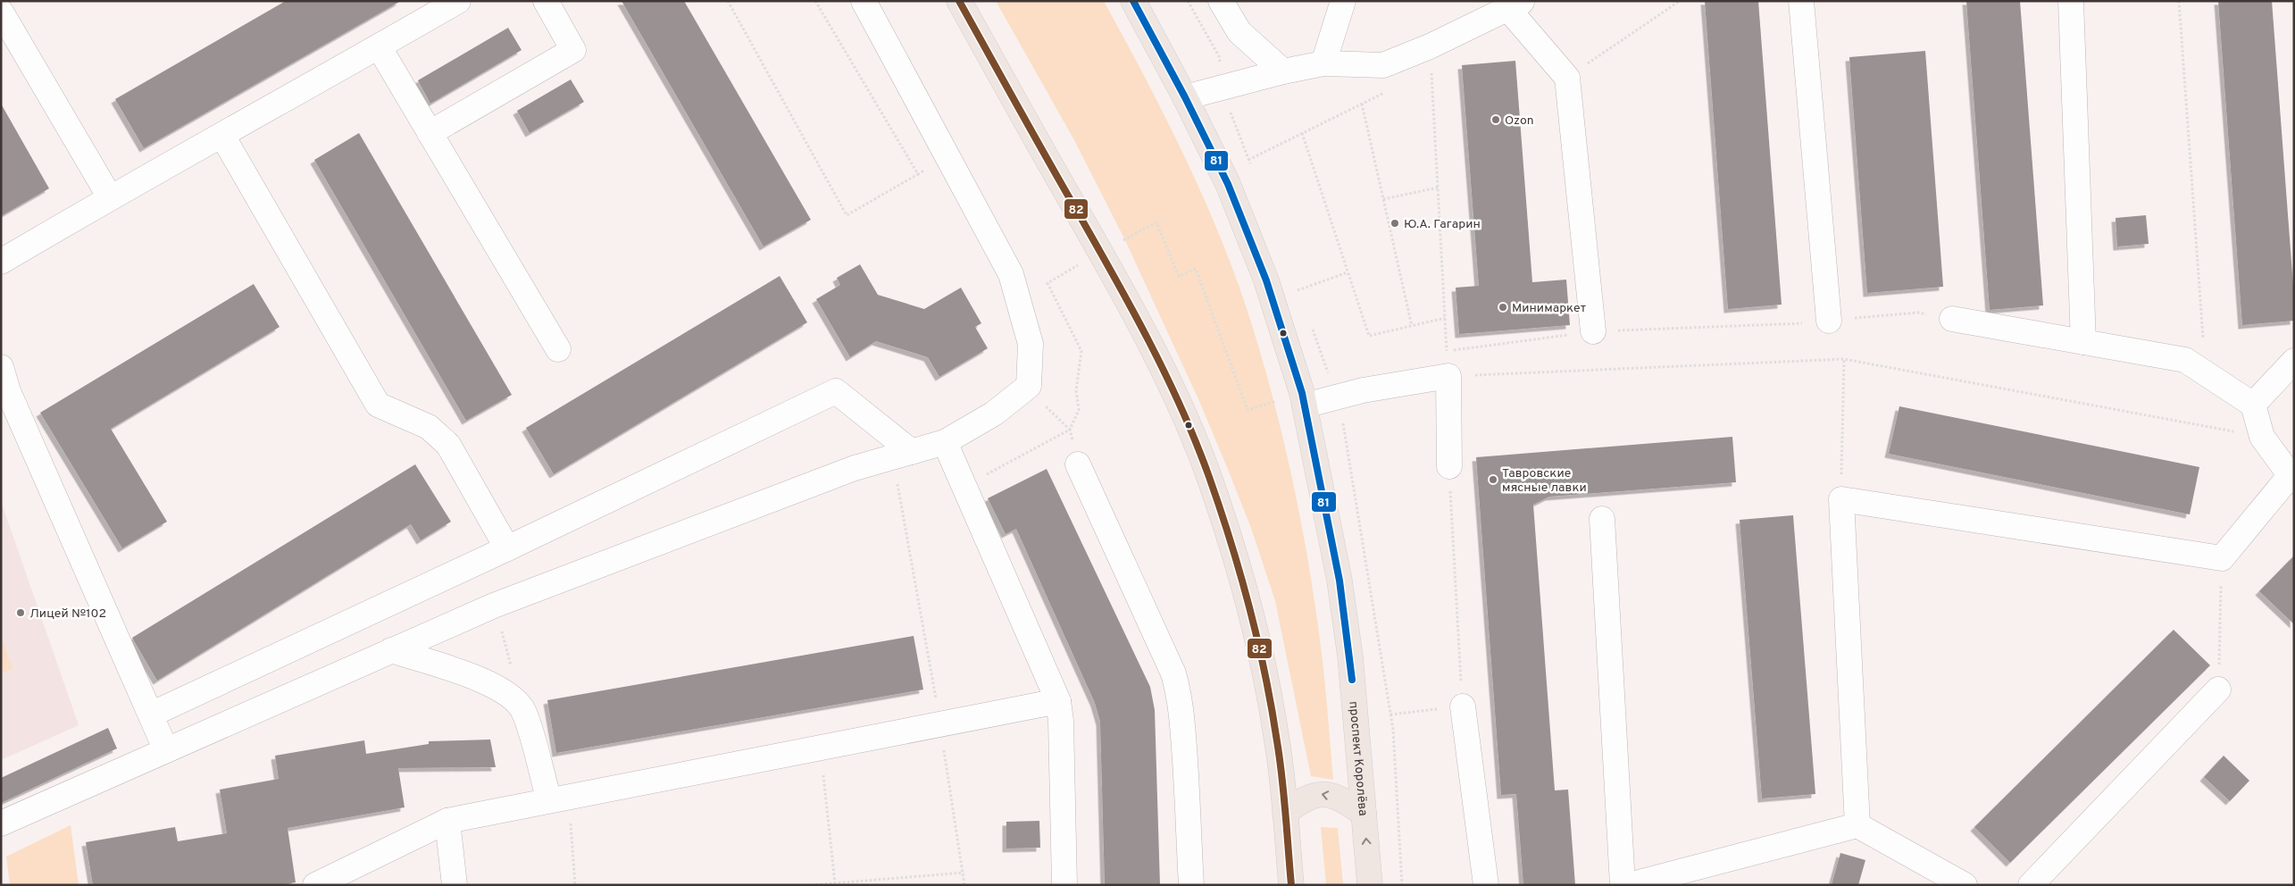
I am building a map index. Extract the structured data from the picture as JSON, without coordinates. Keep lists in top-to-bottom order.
{
  "streets": {
    "main road": ["проспект Королёва"]
  },
  "places": [
    "Ozon",
    "Ю.А. Гагарин",
    "Минимаркет",
    "Тавровские мясные лавки",
    "Лицей №102"
  ],
  "lines": ["transit line 82", "transit line 81"]
}
